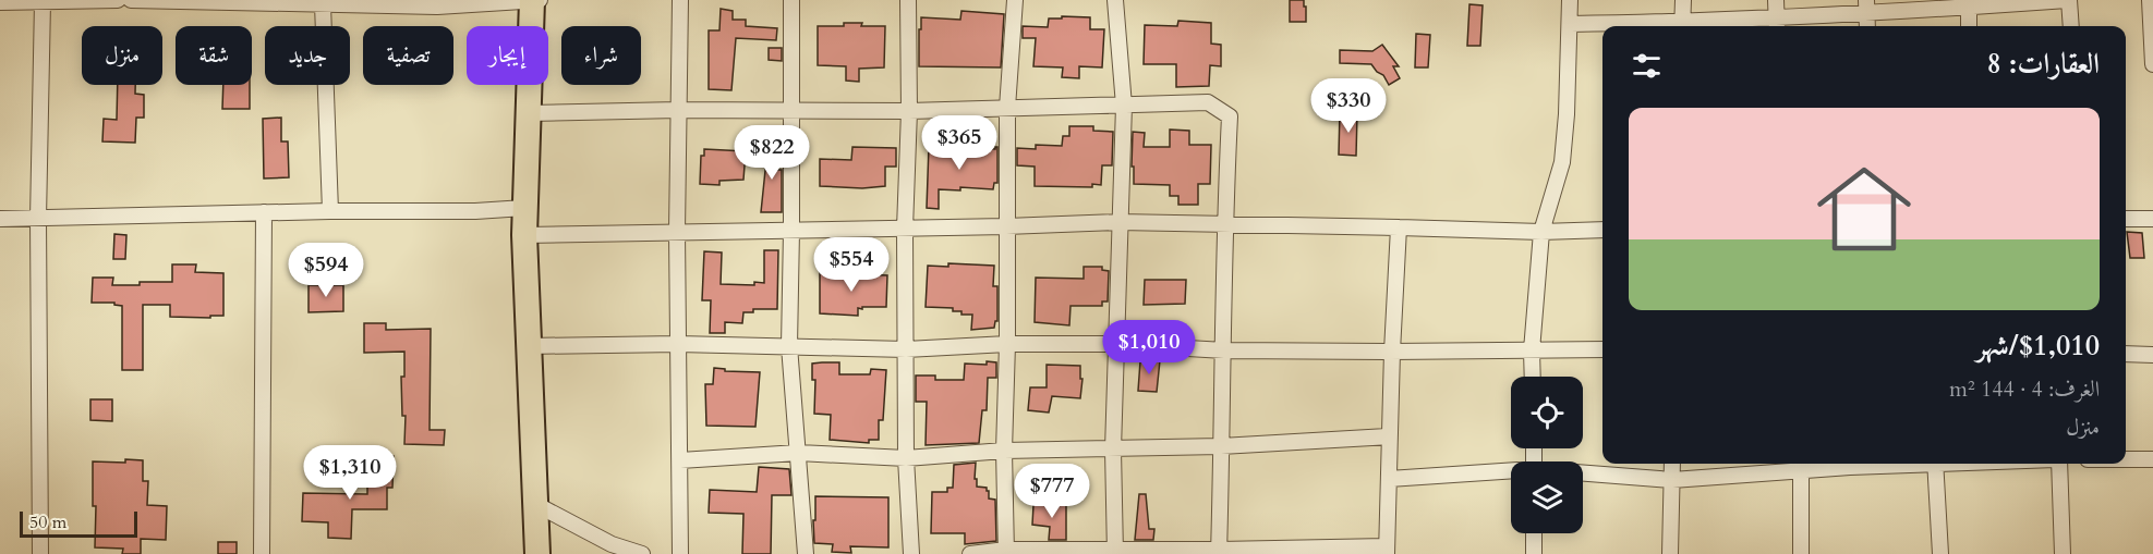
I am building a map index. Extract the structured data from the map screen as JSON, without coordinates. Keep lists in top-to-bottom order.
{
  "scale_bar": "50 m",
  "page": {
    "chip": [
      "شراء",
      "إيجار",
      "تصفية",
      "جديد",
      "شقة",
      "منزل"
    ],
    "heading": "العقارات: 8",
    "price": [
      "$330",
      "$365",
      "$822",
      "$554",
      "$594",
      "$1,010",
      "$1,310",
      "$777"
    ],
    "list": [
      {
        "name": "$1,010/شهر",
        "note": "الغرف: 4 · 144 m² · منزل"
      }
    ],
    "scale": "50 m"
  }
}
